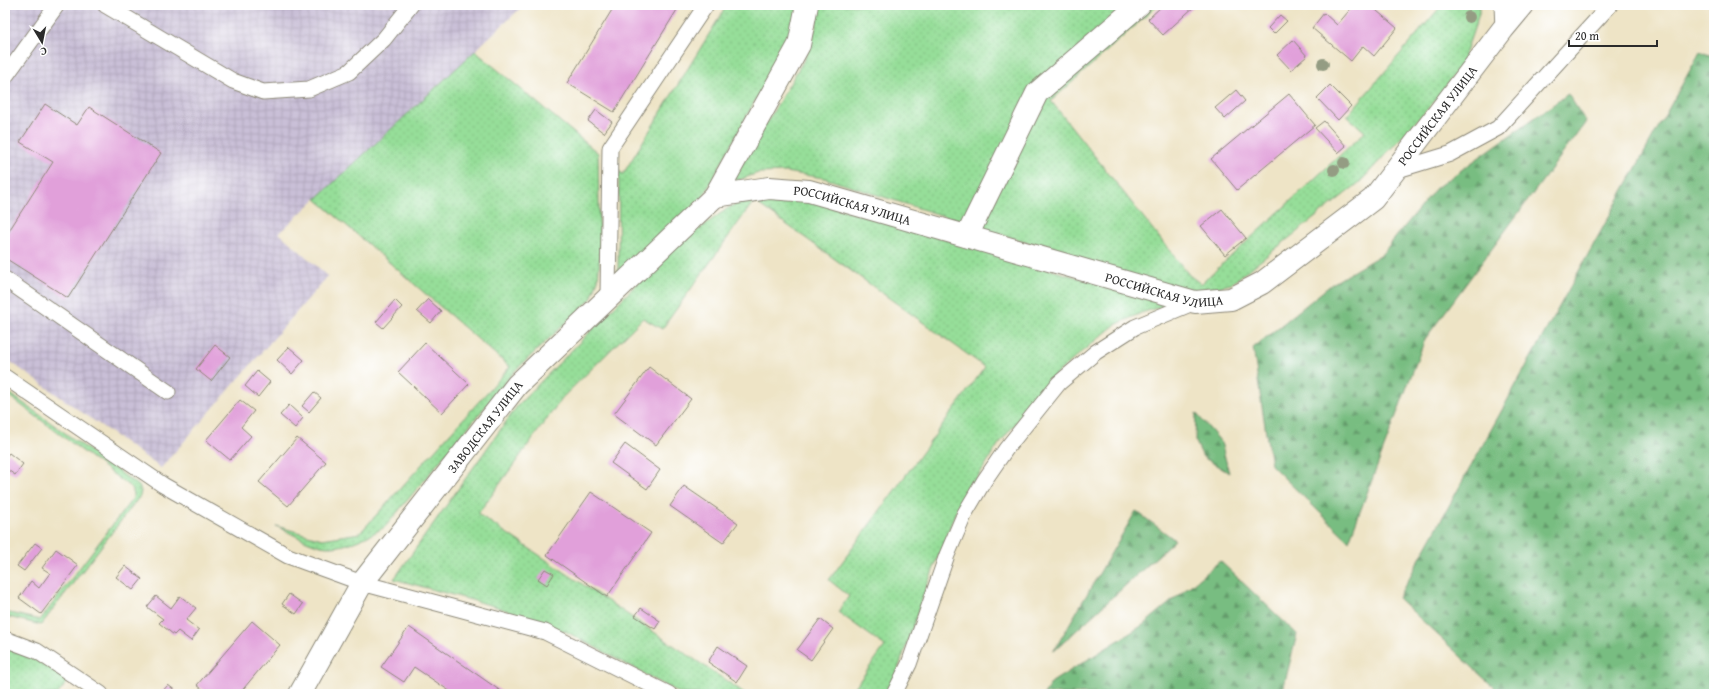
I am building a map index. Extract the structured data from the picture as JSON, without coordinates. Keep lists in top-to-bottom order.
{
  "streets": {
    "street": ["РОССИЙСКАЯ УЛИЦА", "ЗАВОДСКАЯ УЛИЦА"]
  },
  "crossings": [
    ["РОССИЙСКАЯ УЛИЦА", "ЗАВОДСКАЯ УЛИЦА"]
  ],
  "scale_bar": "20 m",
  "north": "bottom"
}
